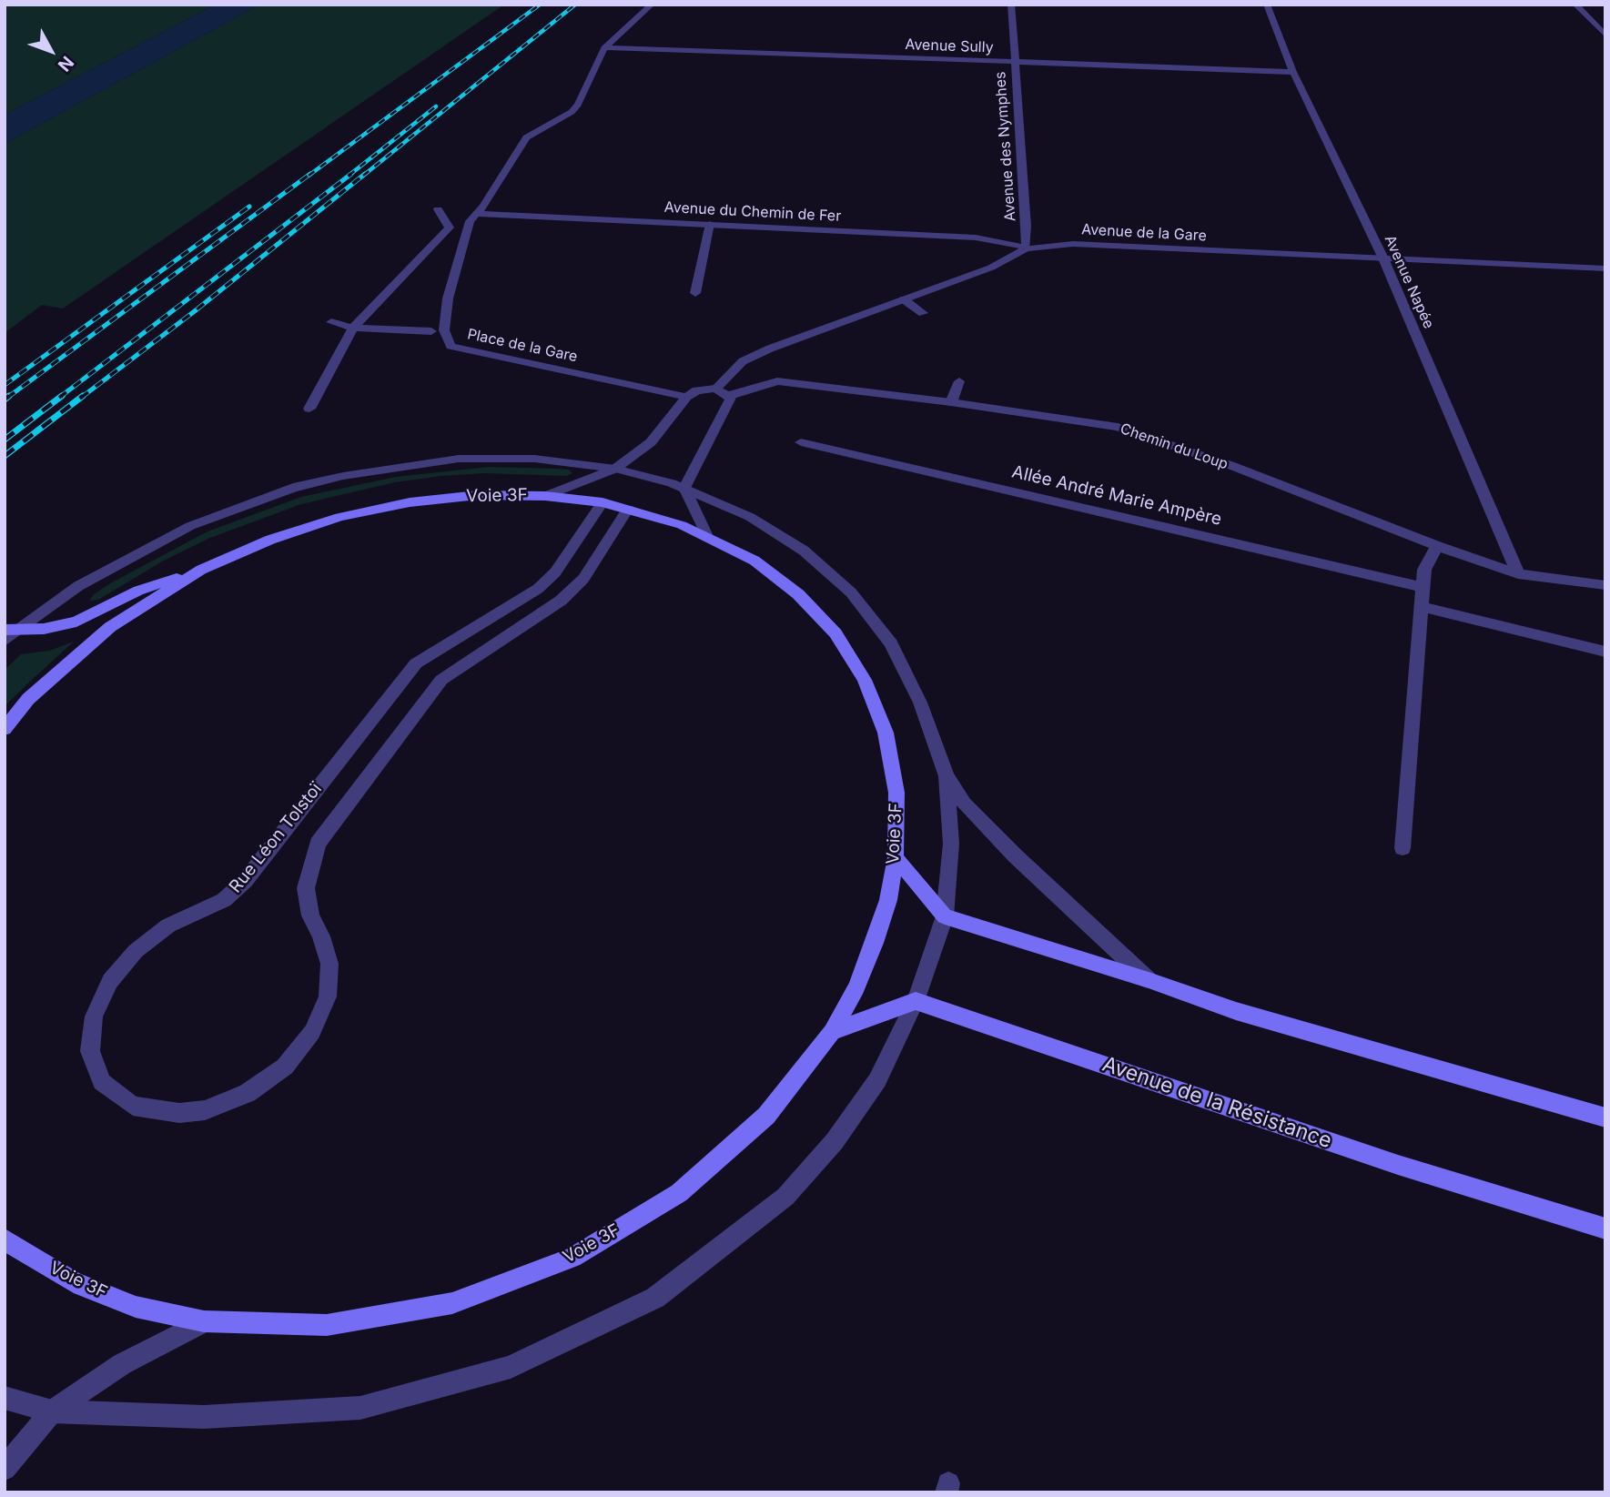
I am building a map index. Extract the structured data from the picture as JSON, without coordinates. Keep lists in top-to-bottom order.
{
  "streets": {
    "main road": ["Voie 3F", "Avenue de la Résistance"],
    "street": [
      "Avenue Sully",
      "Avenue des Nymphes",
      "Avenue du Chemin de Fer",
      "Avenue de la Gare",
      "Avenue Napée",
      "Place de la Gare",
      "Chemin du Loup",
      "Allée André Marie Ampère",
      "Rue Léon Tolstoï"
    ]
  },
  "crossings": [
    ["Avenue Sully", "Avenue des Nymphes"],
    ["Avenue Sully", "Avenue Napée"],
    ["Avenue des Nymphes", "Avenue du Chemin de Fer"],
    ["Avenue des Nymphes", "Avenue de la Gare"],
    ["Avenue du Chemin de Fer", "Avenue de la Gare"],
    ["Avenue du Chemin de Fer", "Place de la Gare"],
    ["Avenue de la Gare", "Avenue Napée"],
    ["Avenue de la Gare", "Place de la Gare"],
    ["Avenue Napée", "Chemin du Loup"],
    ["Voie 3F", "Rue Léon Tolstoï"]
  ],
  "north": "bottom right"
}
